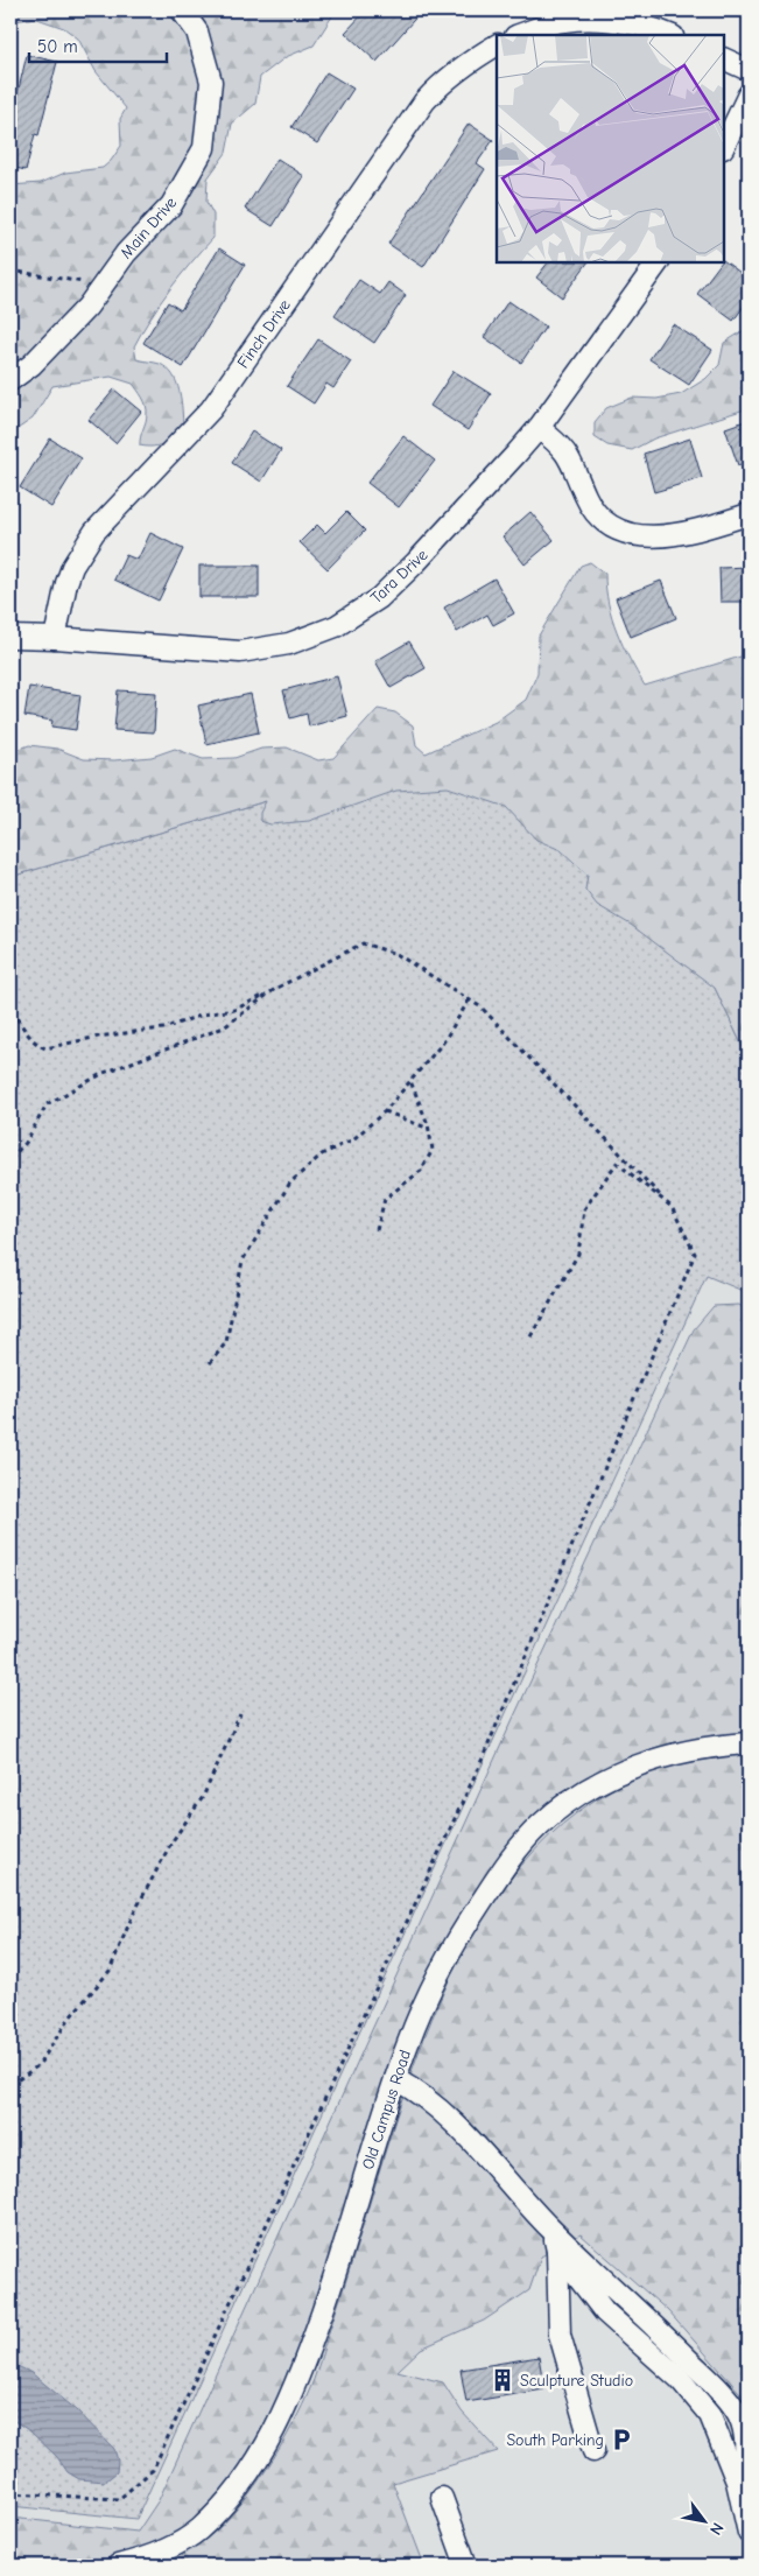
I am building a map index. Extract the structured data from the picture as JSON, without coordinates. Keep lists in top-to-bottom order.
{
  "streets": {
    "street": [
      "Main Drive",
      "Finch Drive",
      "Tara Drive",
      "Old Campus Road"
    ]
  },
  "crossings": [
    ["Finch Drive", "Tara Drive"]
  ],
  "places": {
    "building": ["Sculpture Studio"],
    "parking": ["South Parking"]
  },
  "scale_bar": "50 m",
  "north": "bottom right"
}
